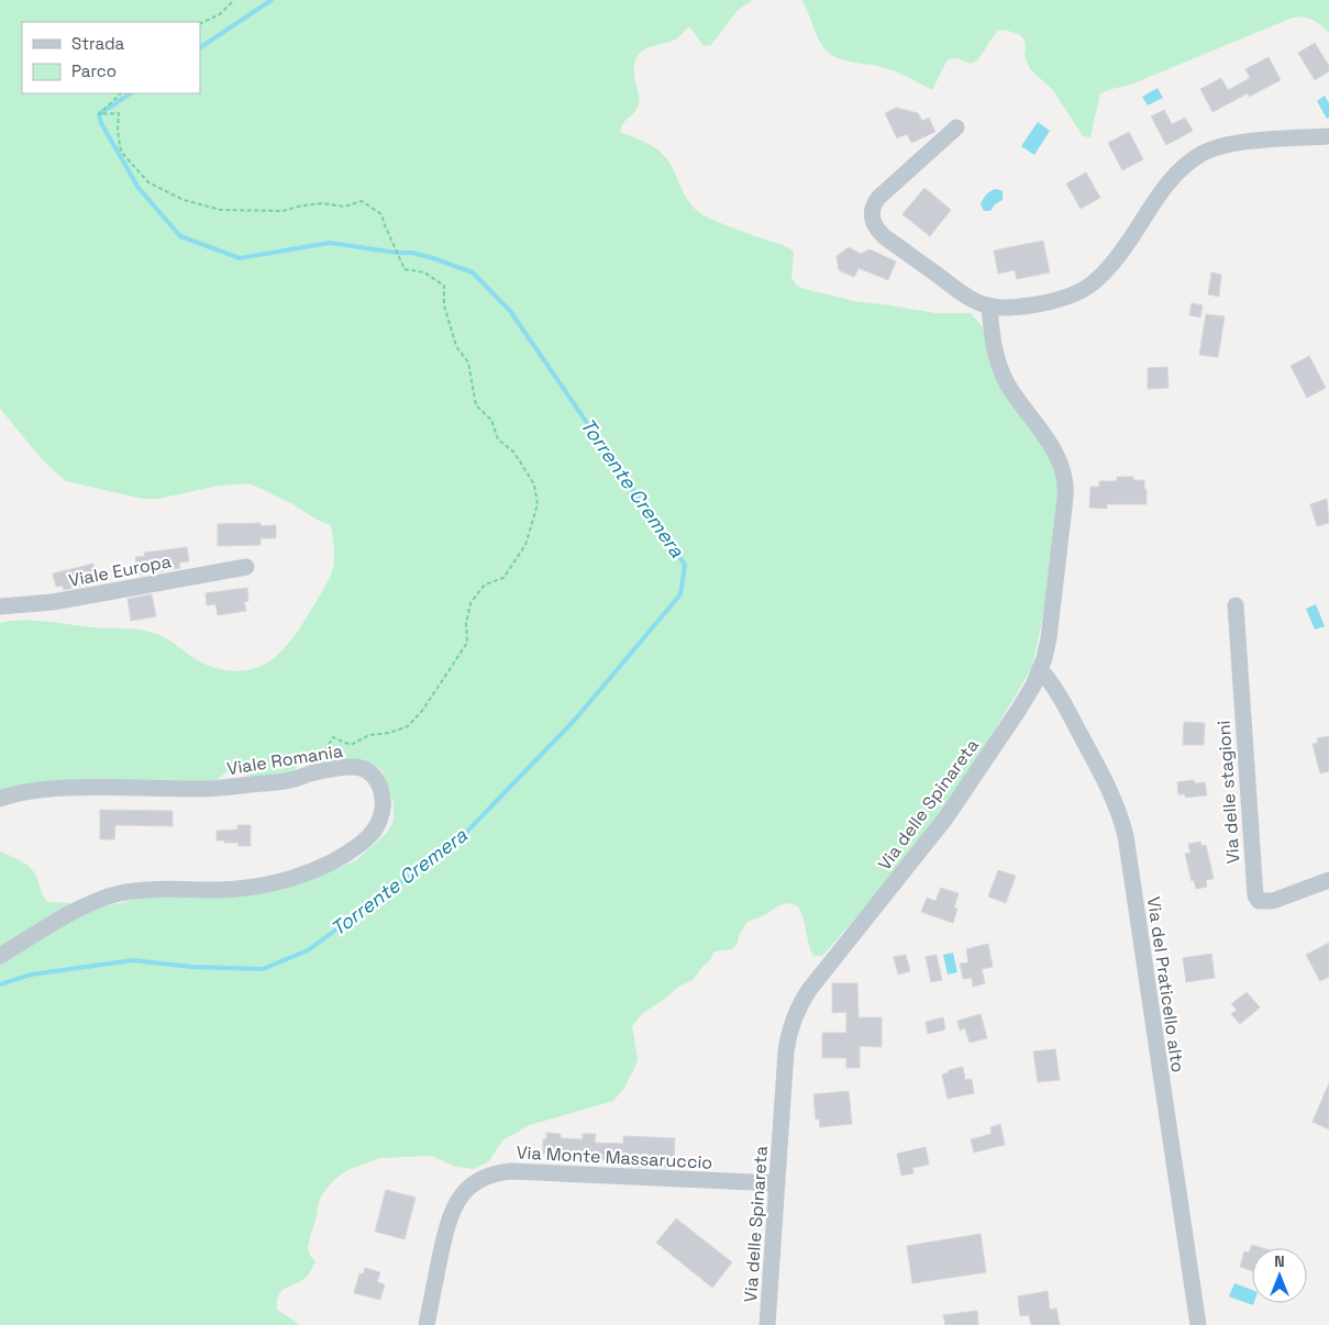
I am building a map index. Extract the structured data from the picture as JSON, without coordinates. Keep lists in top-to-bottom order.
{
  "streets": {
    "street": [
      "Viale Europa",
      "Viale Romania",
      "Via delle stagioni",
      "Via delle Spinareta",
      "Via del Praticello alto",
      "Via Monte Massaruccio"
    ]
  },
  "crossings": [
    ["Via delle Spinareta", "Via del Praticello alto"],
    ["Via delle Spinareta", "Via Monte Massaruccio"]
  ],
  "water": ["Torrente Cremera"],
  "legend": ["Strada", "Parco"],
  "north": "top"
}
